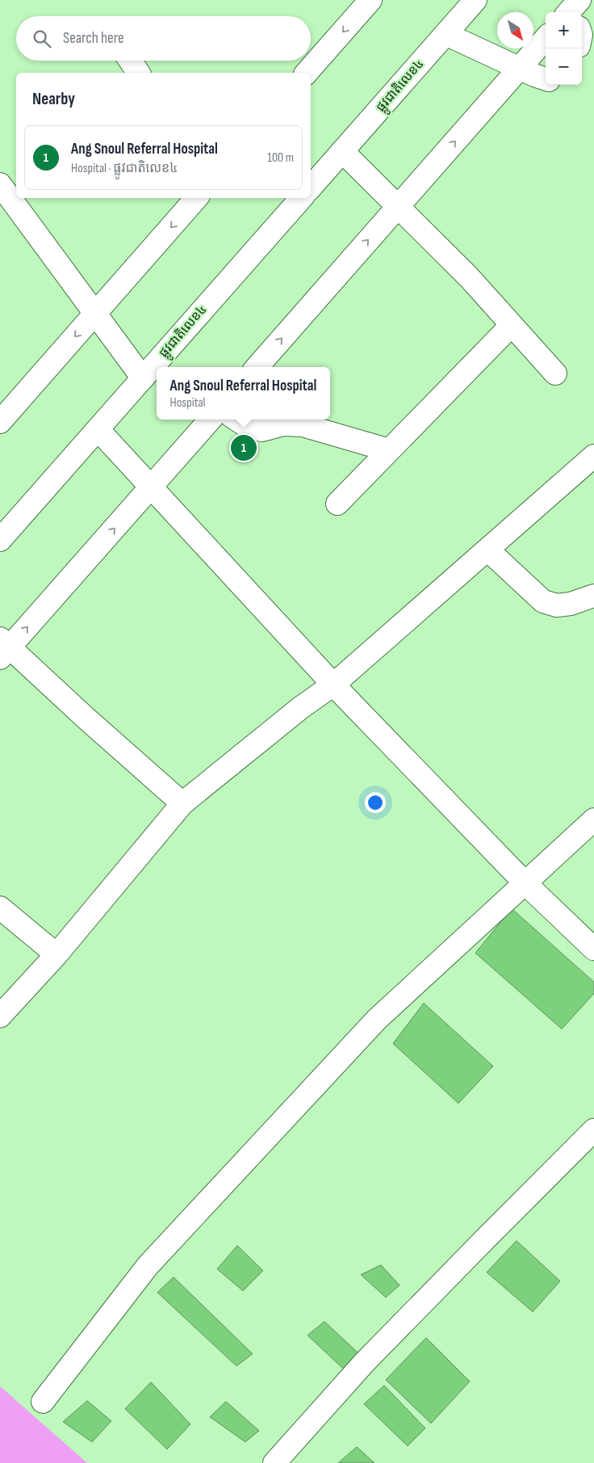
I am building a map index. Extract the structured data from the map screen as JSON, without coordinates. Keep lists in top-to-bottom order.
{
  "streets": {
    "main road": ["ផ្លូវជាតិលេខ៤"]
  },
  "north": "bottom right",
  "page": {
    "map_buttons": ["+", "−"],
    "search": "Search here",
    "heading": "Nearby",
    "list": [
      {
        "mark": "1",
        "name": "Ang Snoul Referral Hospital",
        "note": "Hospital · ផ្លូវជាតិលេខ៤",
        "value": "100 m"
      }
    ],
    "popup": ["Ang Snoul Referral Hospital", "Hospital"],
    "pins": "1"
  }
}
